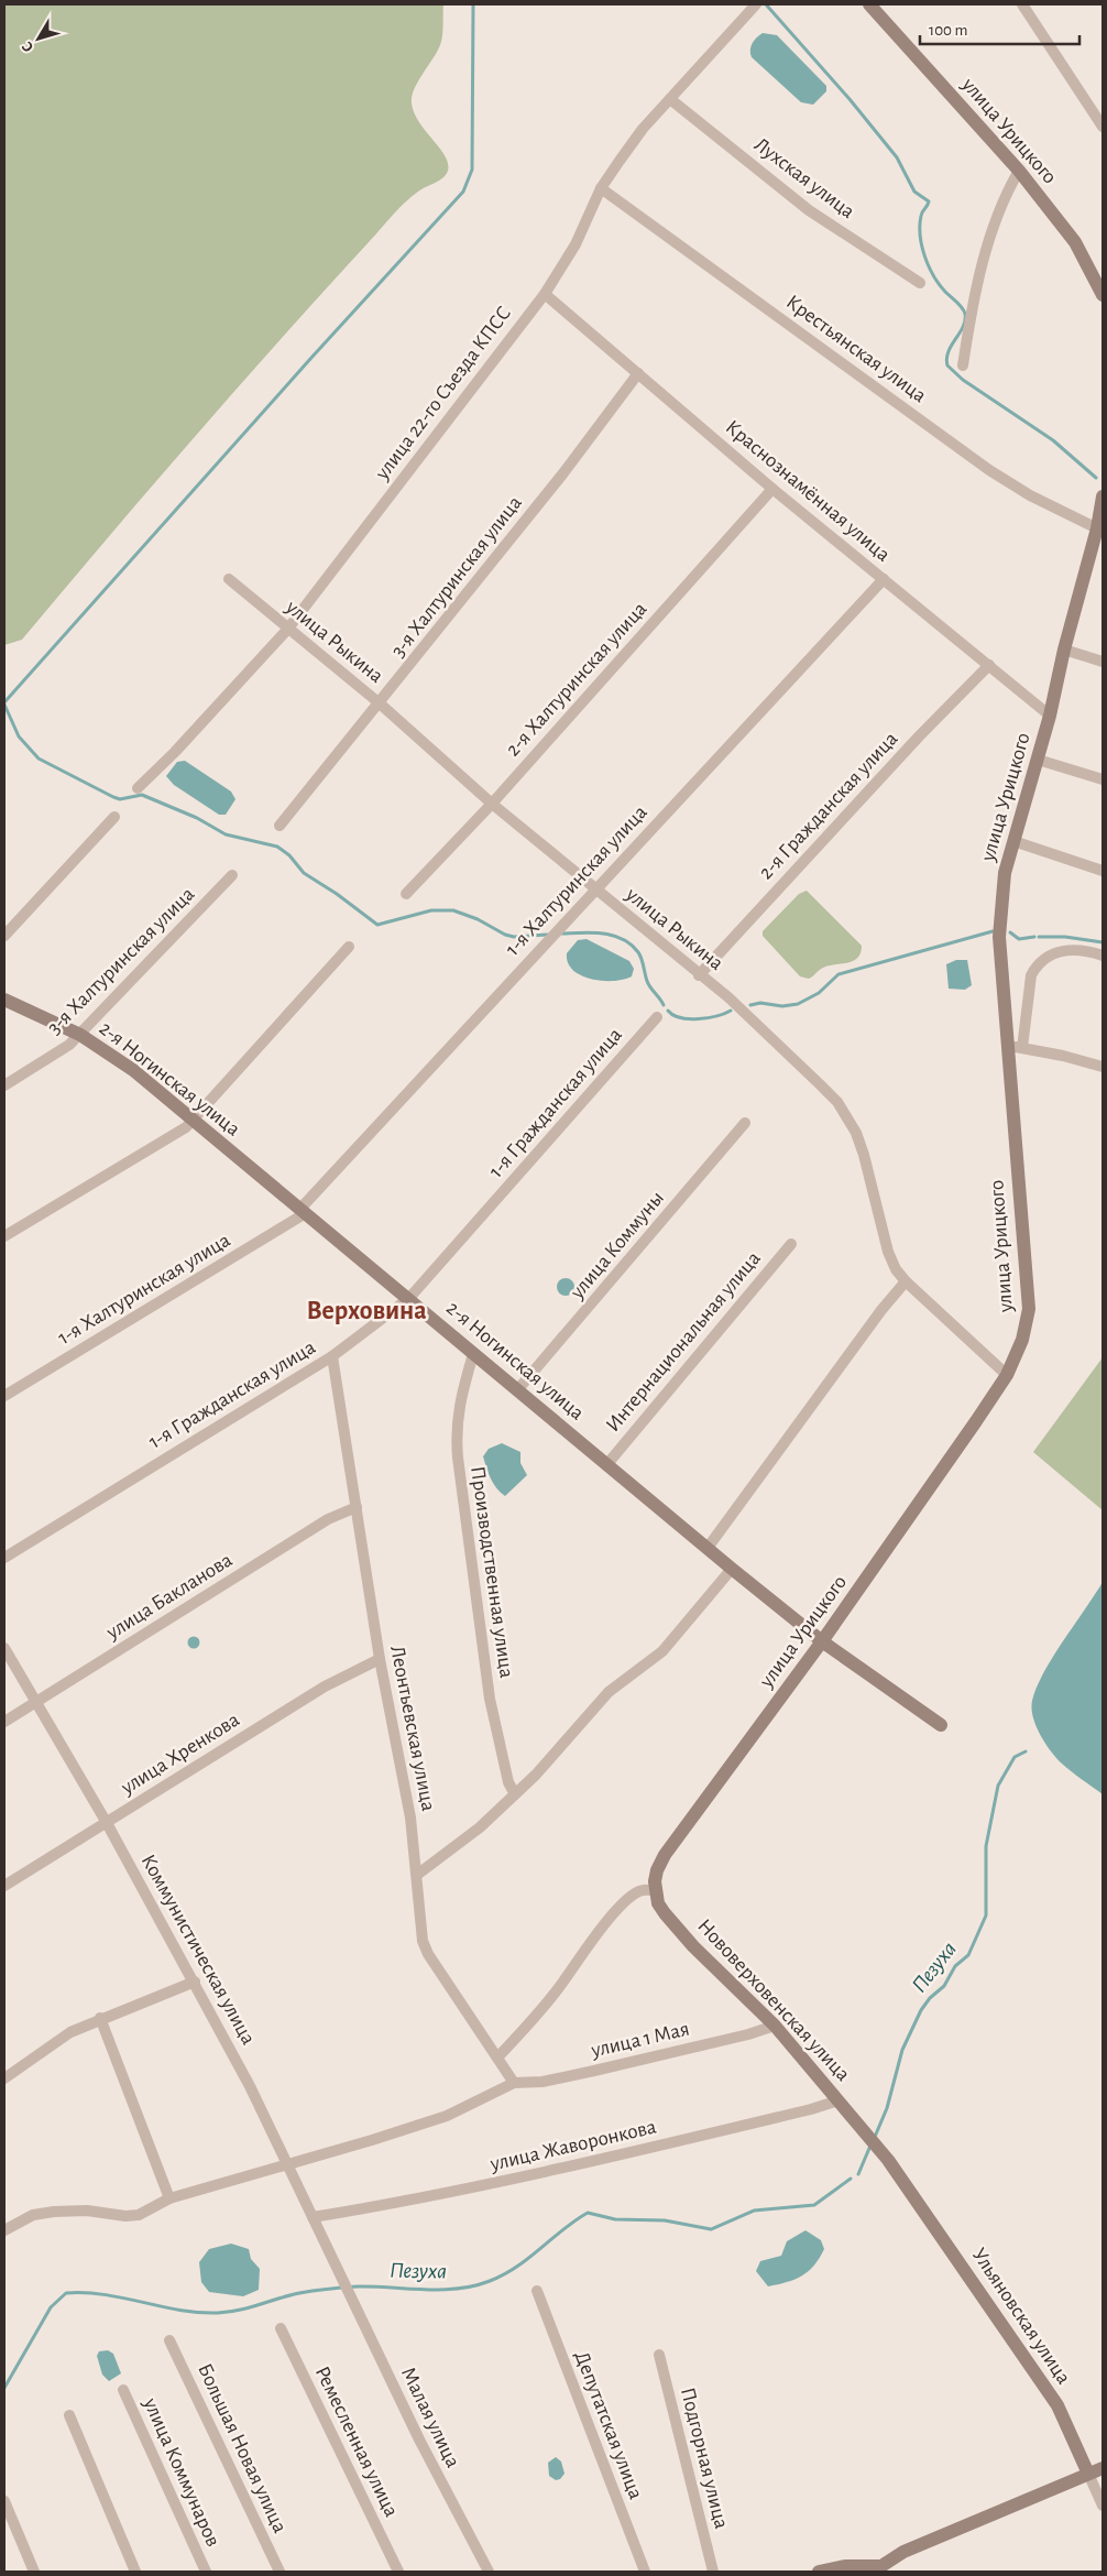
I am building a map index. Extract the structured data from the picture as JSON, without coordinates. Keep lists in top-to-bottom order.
{
  "streets": {
    "main road": [
      "улица Урицкого",
      "2-я Ногинская улица",
      "Нововерховенская улица",
      "Ульяновская улица"
    ],
    "street": [
      "Лухская улица",
      "Крестьянская улица",
      "улица 22-го Съезда КПСС",
      "Краснознамённая улица",
      "3-я Халтуринская улица",
      "улица Рыкина",
      "2-я Халтуринская улица",
      "2-я Гражданская улица",
      "1-я Халтуринская улица",
      "1-я Гражданская улица",
      "улица Коммуны",
      "Интернациональная улица",
      "Производственная улица",
      "улица Бакланова",
      "Леонтьевская улица",
      "улица Хренкова",
      "Коммунистическая улица",
      "улица 1 Мая",
      "улица Жаворонкова",
      "Малая улица",
      "Депутатская улица",
      "Ремесленная улица",
      "Большая Новая улица",
      "Подгорная улица",
      "улица Коммунаров"
    ]
  },
  "crossings": [
    ["улица Урицкого", "Крестьянская улица"],
    ["улица Урицкого", "Краснознамённая улица"],
    ["улица Урицкого", "улица Рыкина"],
    ["улица Урицкого", "2-я Ногинская улица"],
    ["улица Урицкого", "Нововерховенская улица"],
    ["Лухская улица", "улица 22-го Съезда КПСС"],
    ["Крестьянская улица", "улица 22-го Съезда КПСС"],
    ["улица 22-го Съезда КПСС", "Краснознамённая улица"],
    ["улица 22-го Съезда КПСС", "улица Рыкина"],
    ["Краснознамённая улица", "3-я Халтуринская улица"],
    ["Краснознамённая улица", "2-я Халтуринская улица"],
    ["Краснознамённая улица", "2-я Гражданская улица"],
    ["Краснознамённая улица", "1-я Халтуринская улица"],
    ["3-я Халтуринская улица", "улица Рыкина"],
    ["3-я Халтуринская улица", "2-я Ногинская улица"],
    ["улица Рыкина", "2-я Халтуринская улица"],
    ["улица Рыкина", "2-я Гражданская улица"],
    ["улица Рыкина", "1-я Халтуринская улица"],
    ["1-я Халтуринская улица", "2-я Ногинская улица"],
    ["2-я Ногинская улица", "1-я Гражданская улица"],
    ["2-я Ногинская улица", "улица Коммуны"],
    ["2-я Ногинская улица", "Интернациональная улица"],
    ["2-я Ногинская улица", "Производственная улица"],
    ["1-я Гражданская улица", "Леонтьевская улица"],
    ["улица Бакланова", "Леонтьевская улица"],
    ["улица Бакланова", "Коммунистическая улица"],
    ["Леонтьевская улица", "улица Хренкова"],
    ["Леонтьевская улица", "улица 1 Мая"],
    ["улица Хренкова", "Коммунистическая улица"],
    ["Коммунистическая улица", "улица Жаворонкова"],
    ["Коммунистическая улица", "Малая улица"],
    ["Нововерховенская улица", "улица 1 Мая"],
    ["Нововерховенская улица", "улица Жаворонкова"],
    ["Нововерховенская улица", "Ульяновская улица"]
  ],
  "districts": ["Верховина"],
  "water": ["Пезуха"],
  "scale_bar": "100 m",
  "north": "bottom left"
}
